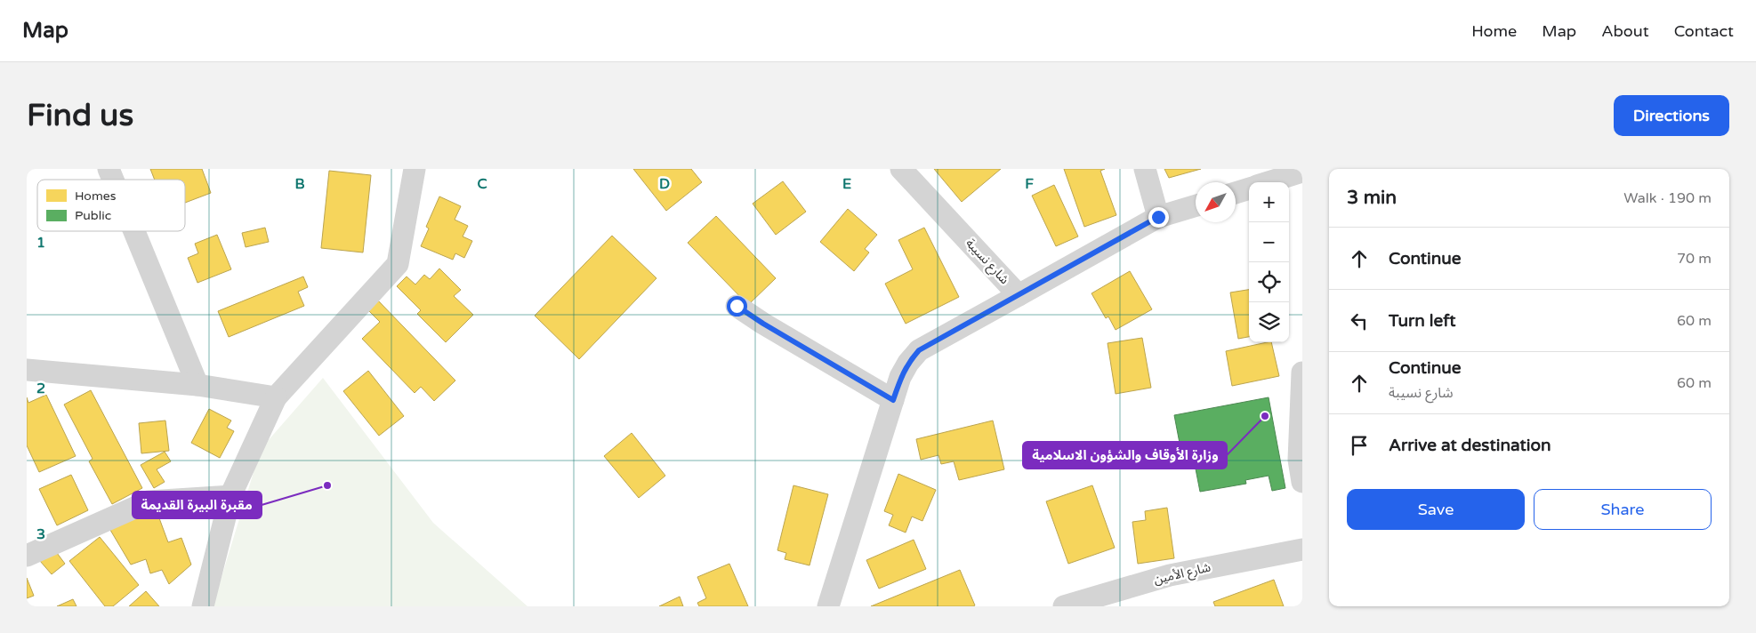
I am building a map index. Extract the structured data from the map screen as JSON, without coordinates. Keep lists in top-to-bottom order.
{
  "streets": {
    "street": ["شارع نسيبة", "شارع الأمين"]
  },
  "places": ["وزارة الأوقاف والشؤون الاسلامية", "مقبرة البيرة القديمة"],
  "legend": ["Homes", "Public"],
  "north": "bottom left",
  "page": {
    "header": "Map",
    "nav": [
      "Home",
      "Map",
      "About",
      "Contact"
    ],
    "buttons": [
      "Directions",
      ["Save", "Share"]
    ],
    "title": "Find us",
    "heading": ["3 min", "Walk · 190 m"],
    "map_buttons": ["+", "−"],
    "list": [
      ["Continue", "70 m"],
      ["Turn left", "60 m"],
      ["Continue", "شارع نسيبة", "60 m"],
      "Arrive at destination"
    ]
  },
  "grid": {
    "columns": [
      "B",
      "C",
      "D",
      "E",
      "F"
    ],
    "rows": ["1", "2", "3"]
  }
}
